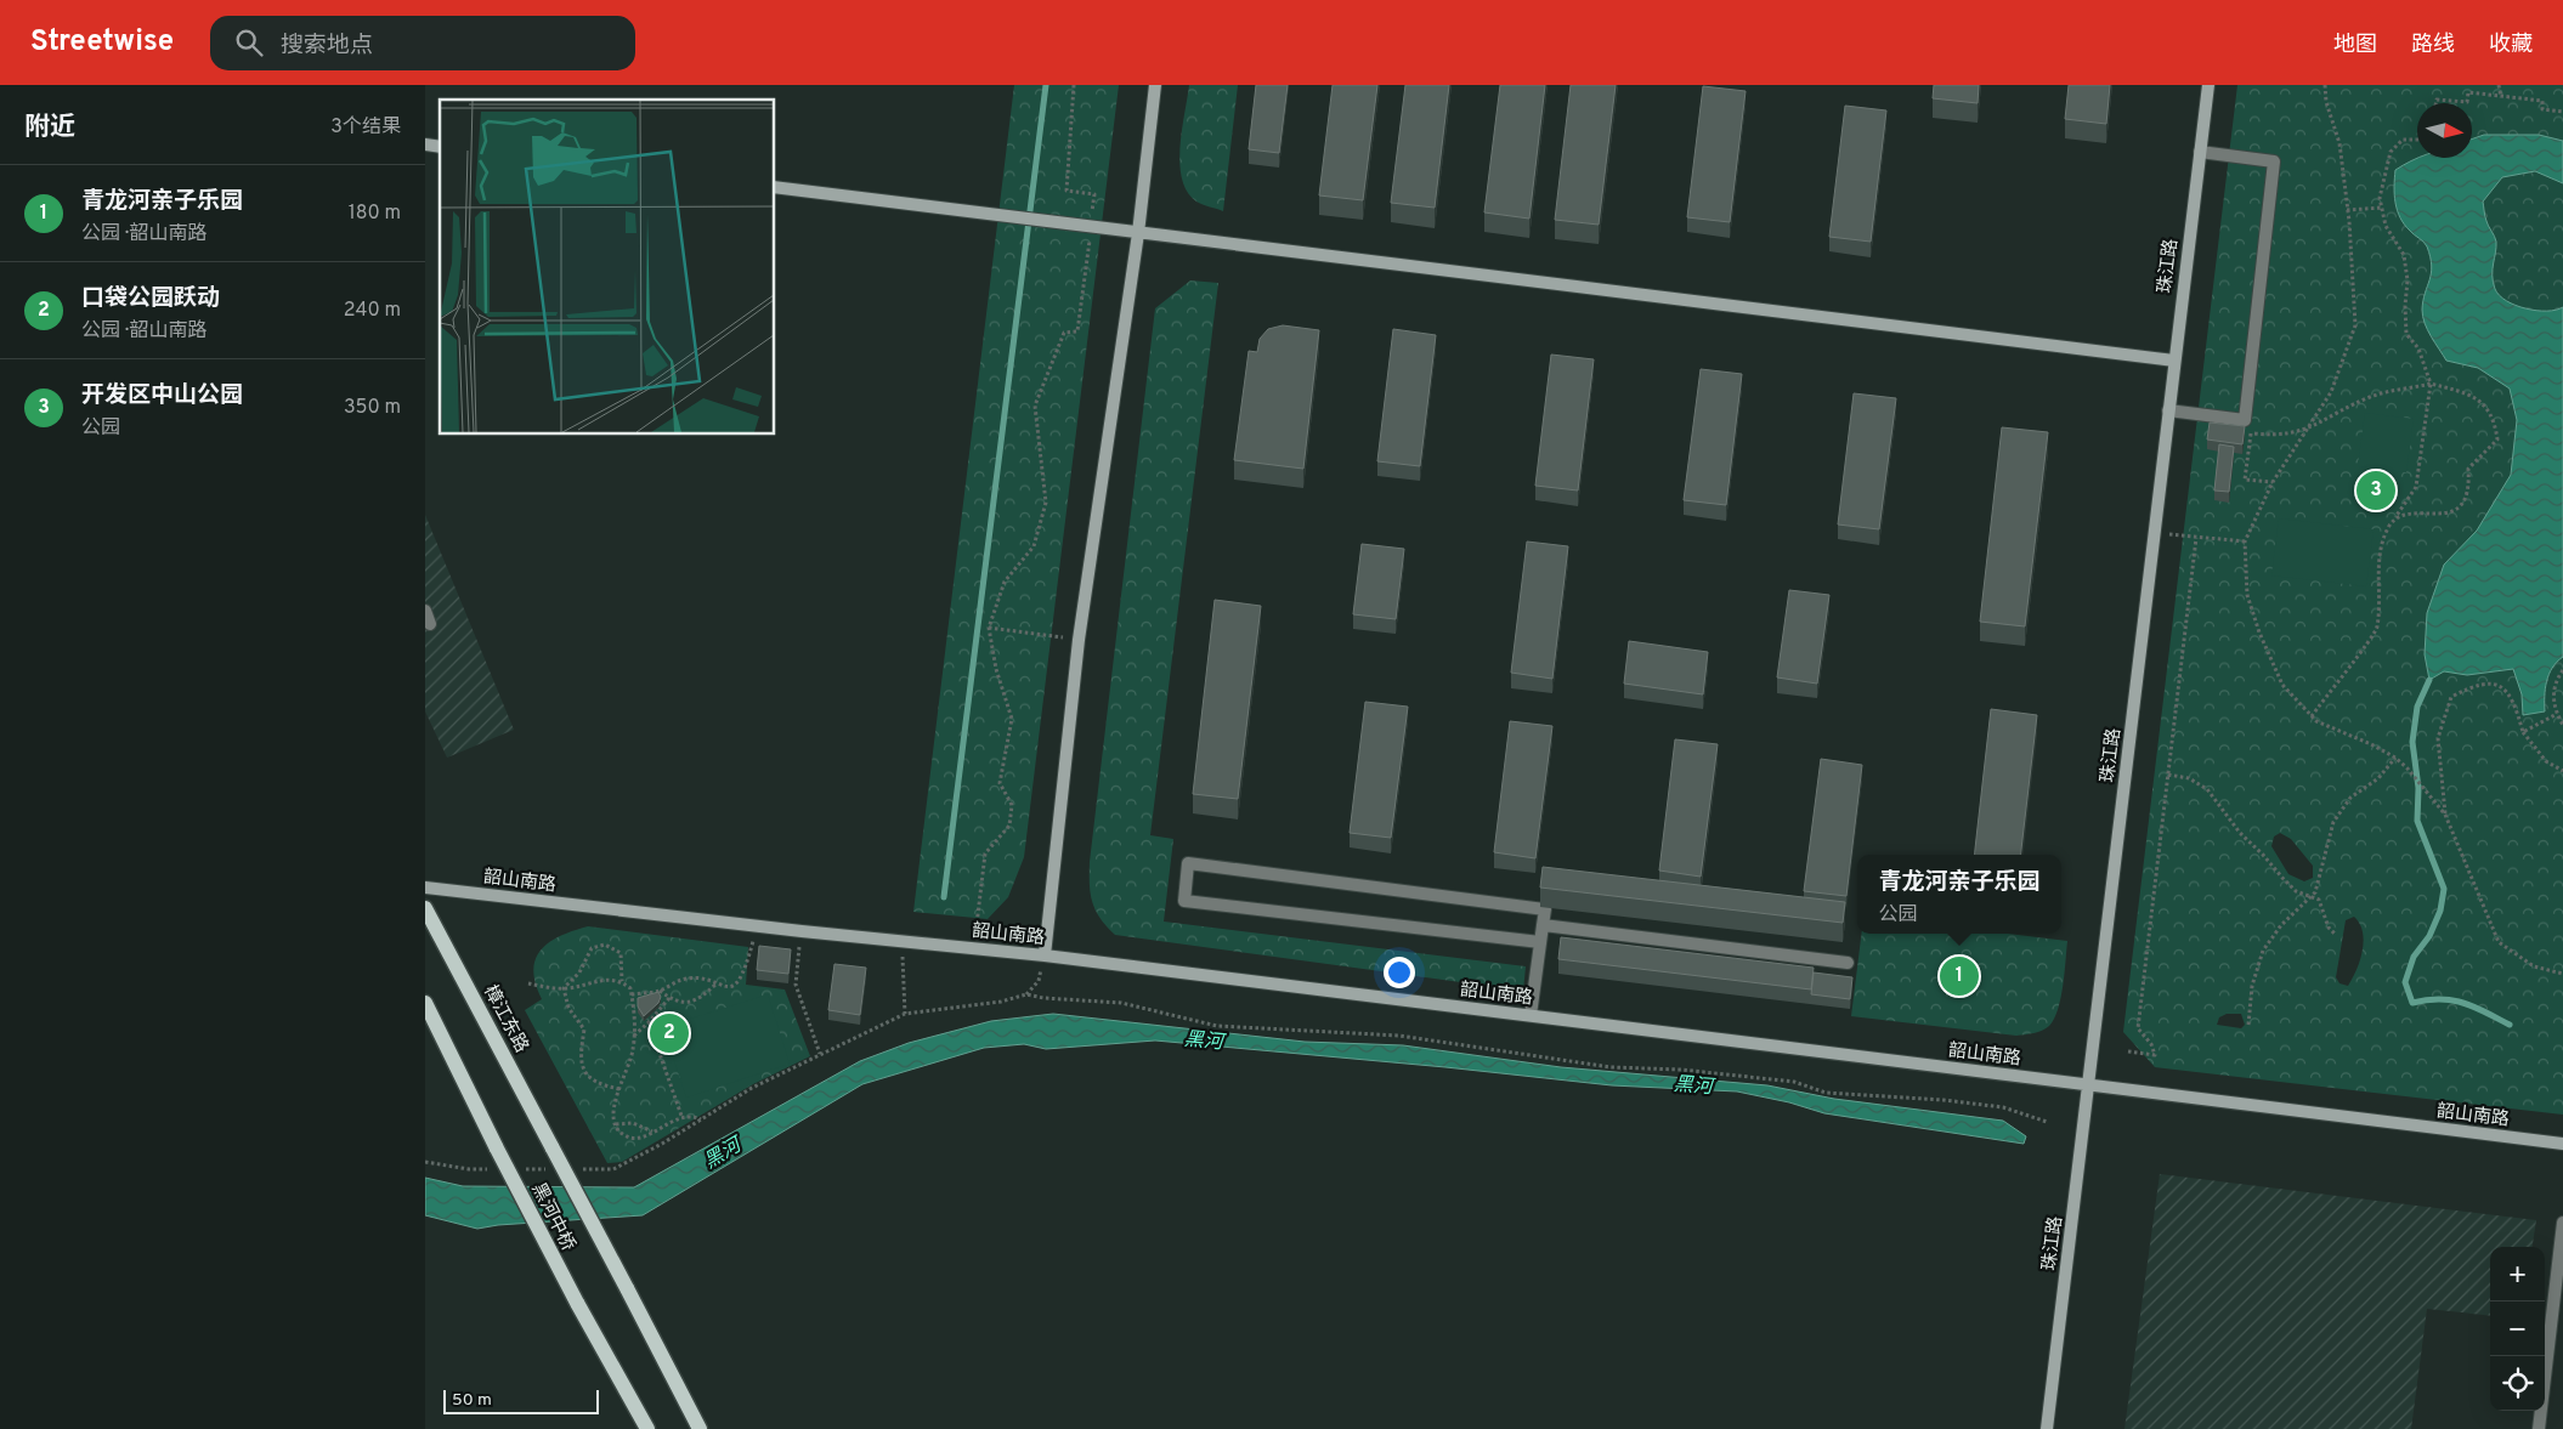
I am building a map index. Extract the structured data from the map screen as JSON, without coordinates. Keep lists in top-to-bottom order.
{
  "streets": {
    "main road": ["樟江东路", "黑河中桥"],
    "street": ["珠江路", "韶山南路"]
  },
  "crossings": [
    ["珠江路", "韶山南路"],
    ["樟江东路", "黑河中桥"]
  ],
  "water": ["黑河"],
  "scale_bar": "50 m",
  "north": "right",
  "page": {
    "header": "Streetwise",
    "search": "搜索地点",
    "nav": ["地图", "路线", "收藏"],
    "heading": ["附近", "3个结果"],
    "list": [
      {
        "mark": "1",
        "name": "青龙河亲子乐园",
        "note": "公园 · 韶山南路",
        "value": "180 m"
      },
      {
        "mark": "2",
        "name": "口袋公园·跃动",
        "note": "公园 · 韶山南路",
        "value": "240 m"
      },
      {
        "mark": "3",
        "name": "开发区中山公园",
        "note": "公园",
        "value": "350 m"
      }
    ],
    "pins": ["3", "1", "2"],
    "popup": ["青龙河亲子乐园", "公园"],
    "map_buttons": ["+", "−"],
    "scale": "50 m"
  }
}
